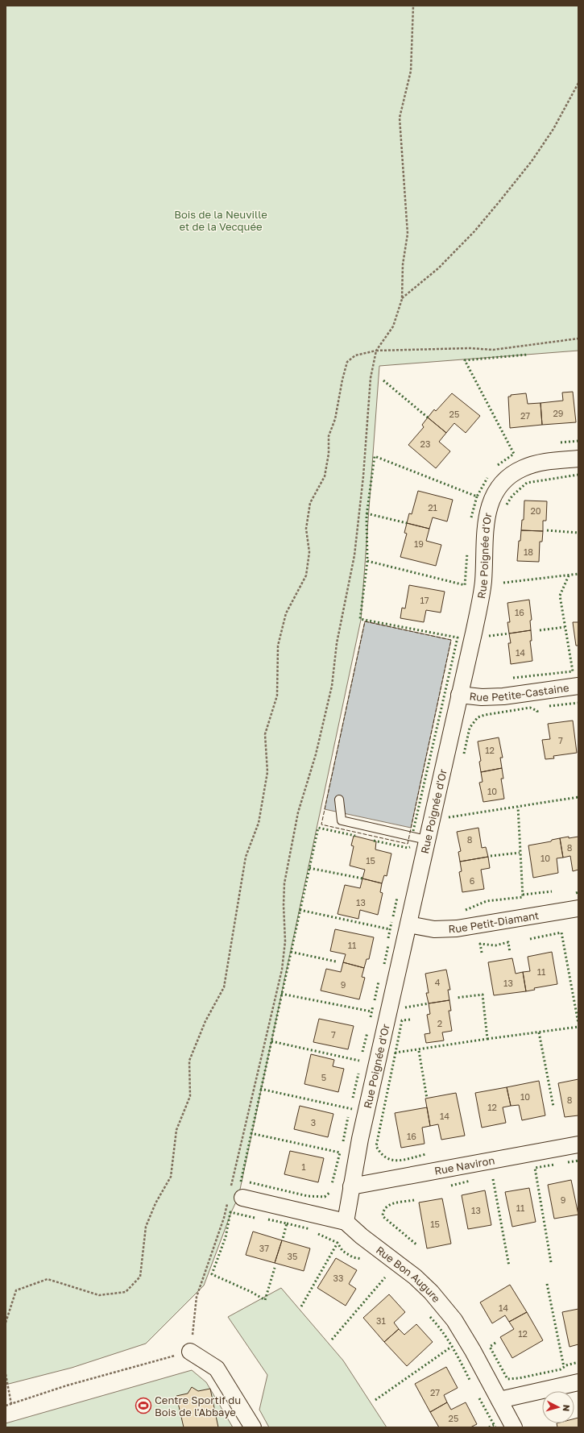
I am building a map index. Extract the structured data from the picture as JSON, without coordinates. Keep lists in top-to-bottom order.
{
  "streets": {
    "street": [
      "Rue Poignée d'Or",
      "Rue Petite-Castaine",
      "Rue Petit-Diamant",
      "Rue Naviron",
      "Rue Bon Augure"
    ]
  },
  "crossings": [
    ["Rue Poignée d'Or", "Rue Petite-Castaine"],
    ["Rue Poignée d'Or", "Rue Petit-Diamant"],
    ["Rue Poignée d'Or", "Rue Naviron"],
    ["Rue Poignée d'Or", "Rue Bon Augure"]
  ],
  "parks": ["Bois de la Neuville et de la Vecquée"],
  "places": {
    "sports": ["Centre Sportif du Bois de l'Abbaye"]
  },
  "house_numbers": [
    "29",
    "25",
    "27",
    "23",
    "21",
    "20",
    "19",
    "18",
    "17",
    "16",
    "14",
    "7",
    "12",
    "10",
    "8",
    "8",
    "10",
    "15",
    "6",
    "13",
    "11",
    "11",
    "4",
    "13",
    "9",
    "2",
    "7",
    "5",
    "10",
    "8",
    "12",
    "14",
    "3",
    "16",
    "1",
    "9",
    "11",
    "13",
    "15",
    "37",
    "35",
    "33",
    "14",
    "31",
    "12",
    "27",
    "25"
  ],
  "north": "right"
}
